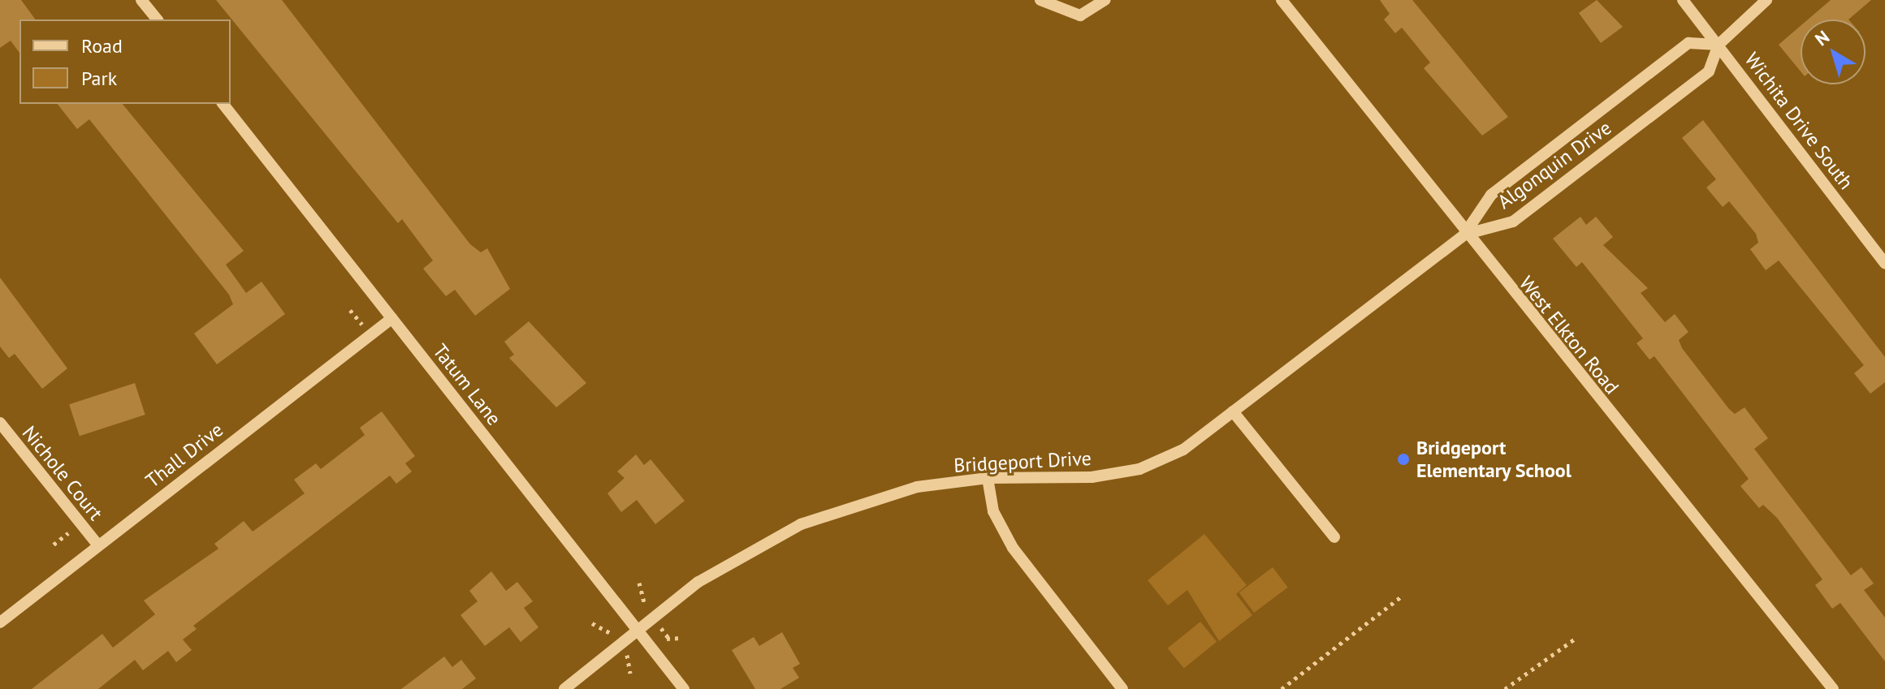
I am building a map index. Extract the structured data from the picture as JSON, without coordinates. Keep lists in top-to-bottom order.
{
  "streets": {
    "street": [
      "Wichita Drive South",
      "Algonquin Drive",
      "West Elkton Road",
      "Tatum Lane",
      "Thall Drive",
      "Bridgeport Drive",
      "Nichole Court"
    ]
  },
  "crossings": [
    ["Wichita Drive South", "Algonquin Drive"],
    ["Algonquin Drive", "West Elkton Road"],
    ["Algonquin Drive", "Bridgeport Drive"],
    ["West Elkton Road", "Bridgeport Drive"],
    ["Tatum Lane", "Thall Drive"],
    ["Tatum Lane", "Bridgeport Drive"],
    ["Thall Drive", "Nichole Court"]
  ],
  "places": ["Bridgeport Elementary School"],
  "legend": ["Road", "Park"],
  "north": "top left"
}
